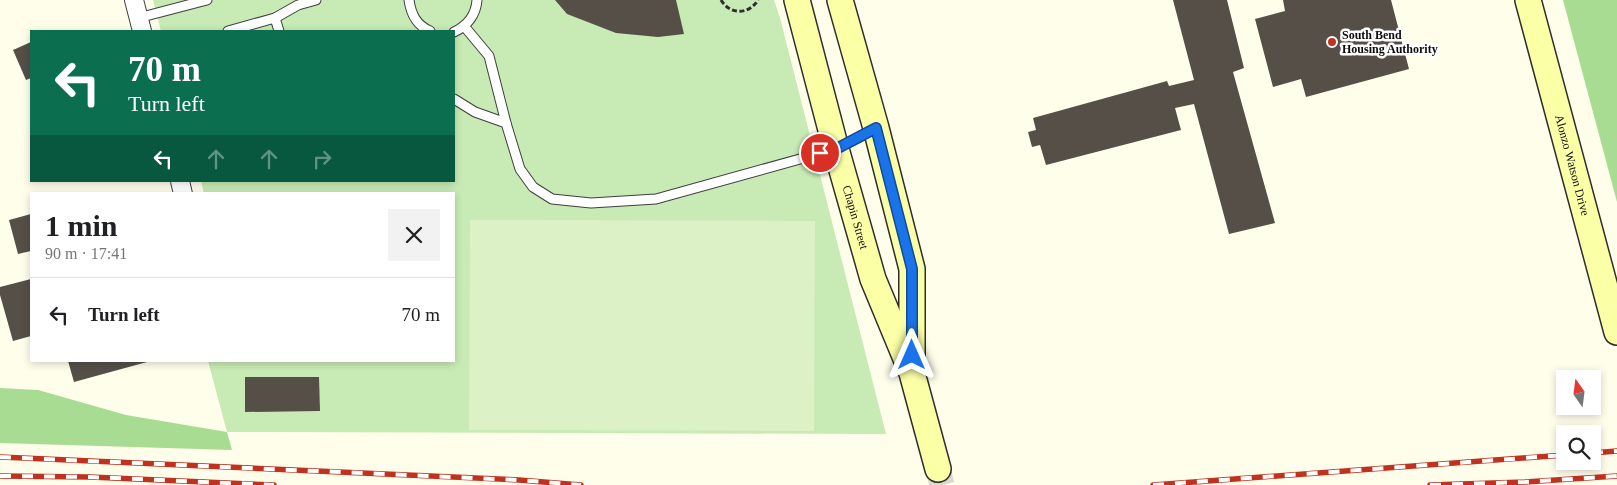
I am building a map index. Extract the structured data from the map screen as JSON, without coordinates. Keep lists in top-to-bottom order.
{
  "streets": {
    "main road": ["Alonzo Watson Drive", "Chapin Street"]
  },
  "places": ["South Bend Housing Authority"],
  "north": "top",
  "page": {
    "turn": ["70 m", "Turn left"],
    "heading": ["1 min", "90 m · 17:41"],
    "list": [
      {
        "name": "Turn left",
        "value": "70 m"
      }
    ]
  }
}
